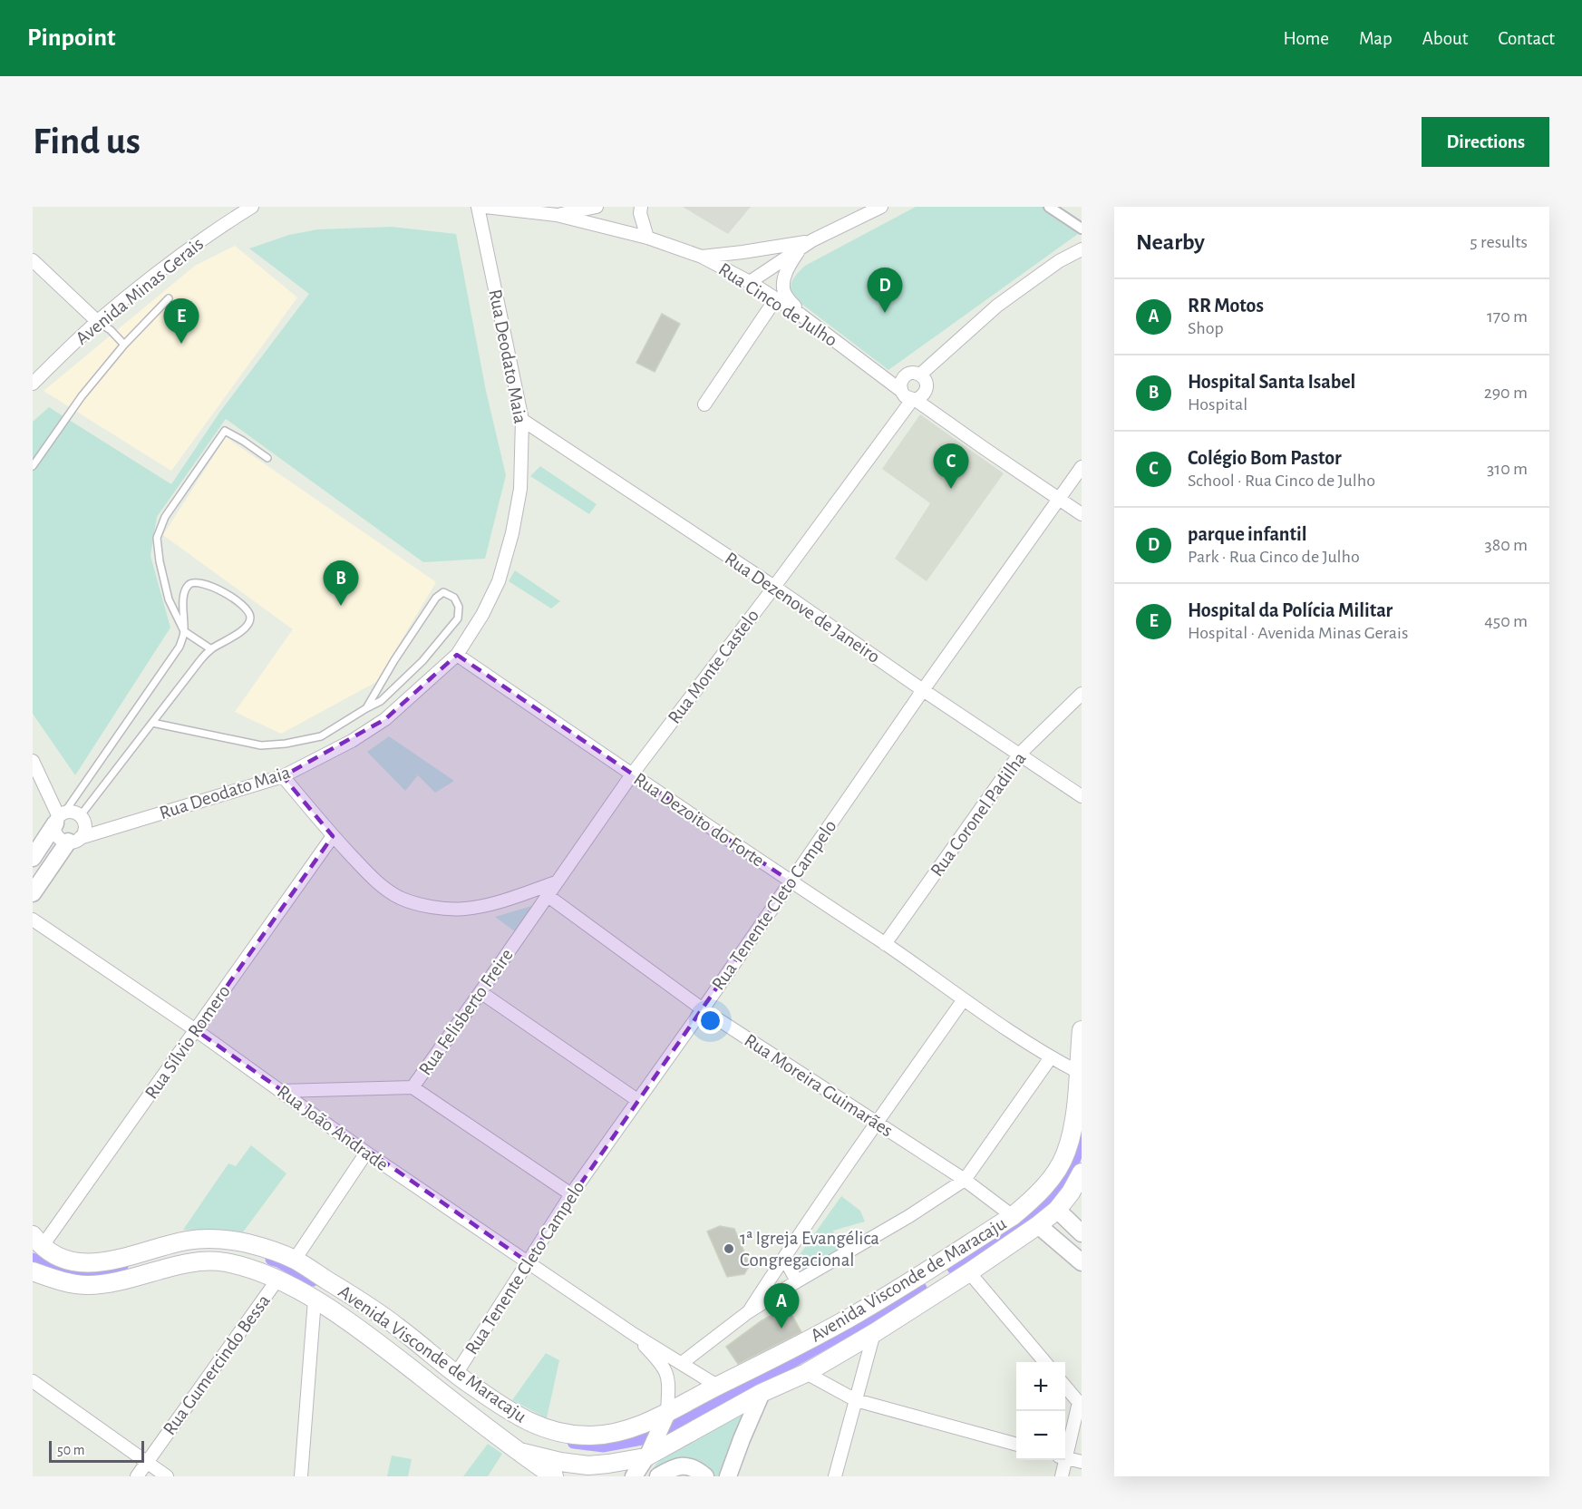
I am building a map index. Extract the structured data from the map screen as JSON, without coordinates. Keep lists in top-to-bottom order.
{
  "streets": {
    "main road": ["Avenida Visconde de Maracaju"],
    "street": [
      "Avenida Minas Gerais",
      "Rua Cinco de Julho",
      "Rua Deodato Maia",
      "Rua Dezenove de Janeiro",
      "Rua Monte Castelo",
      "Rua Coronel Padilha",
      "Rua Dezoito do Forte",
      "Rua Tenente Cleto Campelo",
      "Rua Felisberto Freire",
      "Rua Sílvio Romero",
      "Rua Moreira Guimarães",
      "Rua João Andrade",
      "Rua Gumercindo Bessa"
    ]
  },
  "crossings": [
    ["Rua Cinco de Julho", "Rua Monte Castelo"],
    ["Rua Deodato Maia", "Rua Dezenove de Janeiro"],
    ["Rua Deodato Maia", "Rua Dezoito do Forte"],
    ["Rua Dezenove de Janeiro", "Rua Monte Castelo"],
    ["Rua Dezenove de Janeiro", "Rua Coronel Padilha"],
    ["Rua Dezenove de Janeiro", "Rua Tenente Cleto Campelo"],
    ["Rua Monte Castelo", "Rua Dezoito do Forte"],
    ["Rua Monte Castelo", "Rua Felisberto Freire"],
    ["Rua Coronel Padilha", "Rua Dezoito do Forte"],
    ["Rua Dezoito do Forte", "Rua Tenente Cleto Campelo"],
    ["Rua Dezoito do Forte", "Avenida Visconde de Maracaju"],
    ["Rua Tenente Cleto Campelo", "Rua Moreira Guimarães"],
    ["Rua Tenente Cleto Campelo", "Rua João Andrade"],
    ["Rua Tenente Cleto Campelo", "Avenida Visconde de Maracaju"],
    ["Rua Felisberto Freire", "Rua Moreira Guimarães"],
    ["Rua Felisberto Freire", "Rua João Andrade"],
    ["Rua Sílvio Romero", "Rua João Andrade"],
    ["Rua Sílvio Romero", "Avenida Visconde de Maracaju"],
    ["Rua Moreira Guimarães", "Avenida Visconde de Maracaju"],
    ["Rua João Andrade", "Avenida Visconde de Maracaju"],
    ["Avenida Visconde de Maracaju", "Rua Gumercindo Bessa"]
  ],
  "places": ["1ª Igreja Evangélica Congregacional"],
  "scale_bar": "50 m",
  "page": {
    "header": "Pinpoint",
    "nav": [
      "Home",
      "Map",
      "About",
      "Contact"
    ],
    "buttons": "Directions",
    "title": "Find us",
    "heading": ["Nearby", "5 results"],
    "pins": [
      "D",
      "E",
      "C",
      "B",
      "A"
    ],
    "list": [
      {
        "mark": "A",
        "name": "RR Motos",
        "note": "Shop",
        "value": "170 m"
      },
      {
        "mark": "B",
        "name": "Hospital Santa Isabel",
        "note": "Hospital",
        "value": "290 m"
      },
      {
        "mark": "C",
        "name": "Colégio Bom Pastor",
        "note": "School · Rua Cinco de Julho",
        "value": "310 m"
      },
      {
        "mark": "D",
        "name": "parque infantil",
        "note": "Park · Rua Cinco de Julho",
        "value": "380 m"
      },
      {
        "mark": "E",
        "name": "Hospital da Polícia Militar",
        "note": "Hospital · Avenida Minas Gerais",
        "value": "450 m"
      }
    ],
    "map_buttons": ["+", "−"],
    "scale": "50 m"
  }
}
